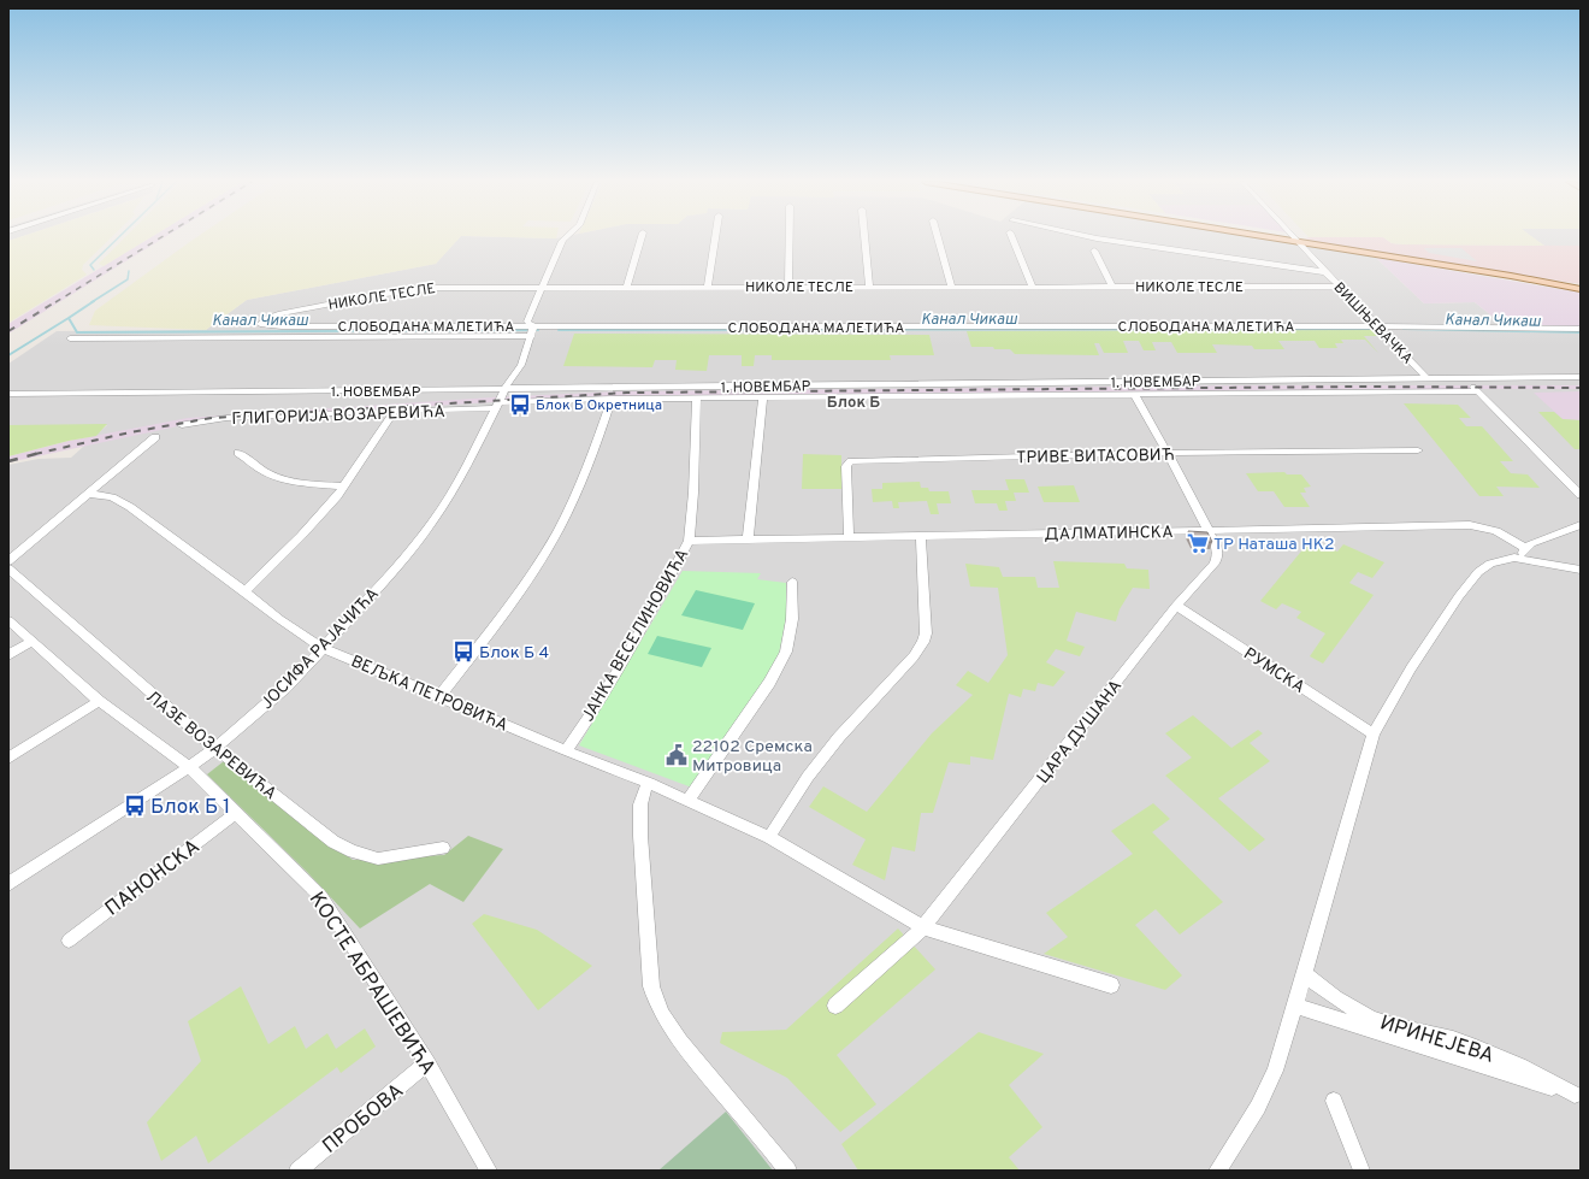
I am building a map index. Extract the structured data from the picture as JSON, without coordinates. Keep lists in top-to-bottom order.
{
  "streets": {
    "street": [
      "НИКОЛЕ ТЕСЛЕ",
      "ВИШЊЕВАЧКА",
      "СЛОБОДАНА МАЛЕТИЋА",
      "1. НОВЕМБАР",
      "ГЛИГОРИЈА ВОЗАРЕВИЋА",
      "ТРИВЕ ВИТАСОВИЋ",
      "ДАЛМАТИНСКА",
      "ЈАНКА ВЕСЕЛИНОВИЋА",
      "ЈОСИФА РАЈАЧИЋА",
      "РУМСКА",
      "ВЕЉКА ПЕТРОВИЋА",
      "ЦАРА ДУШАНА",
      "ЛАЗЕ ВОЗАРЕВИЋА",
      "ПАНОНСКА",
      "КОСТЕ АБРАШЕВИЋА",
      "ИРИНЕЈЕВА",
      "ПРОБОВА"
    ]
  },
  "crossings": [
    ["НИКОЛЕ ТЕСЛЕ", "ВИШЊЕВАЧКА"],
    ["НИКОЛЕ ТЕСЛЕ", "СЛОБОДАНА МАЛЕТИЋА"],
    ["НИКОЛЕ ТЕСЛЕ", "ЈОСИФА РАЈАЧИЋА"],
    ["ВИШЊЕВАЧКА", "СЛОБОДАНА МАЛЕТИЋА"],
    ["ВИШЊЕВАЧКА", "1. НОВЕМБАР"],
    ["СЛОБОДАНА МАЛЕТИЋА", "ЈОСИФА РАЈАЧИЋА"],
    ["1. НОВЕМБАР", "ГЛИГОРИЈА ВОЗАРЕВИЋА"],
    ["1. НОВЕМБАР", "ЈАНКА ВЕСЕЛИНОВИЋА"],
    ["1. НОВЕМБАР", "ЈОСИФА РАЈАЧИЋА"],
    ["ГЛИГОРИЈА ВОЗАРЕВИЋА", "ЈОСИФА РАЈАЧИЋА"],
    ["ТРИВЕ ВИТАСОВИЋ", "ДАЛМАТИНСКА"],
    ["ДАЛМАТИНСКА", "ЈАНКА ВЕСЕЛИНОВИЋА"],
    ["ДАЛМАТИНСКА", "ЦАРА ДУШАНА"],
    ["ЈАНКА ВЕСЕЛИНОВИЋА", "ВЕЉКА ПЕТРОВИЋА"],
    ["ЈОСИФА РАЈАЧИЋА", "ВЕЉКА ПЕТРОВИЋА"],
    ["ЈОСИФА РАЈАЧИЋА", "ЛАЗЕ ВОЗАРЕВИЋА"],
    ["РУМСКА", "ЦАРА ДУШАНА"],
    ["ВЕЉКА ПЕТРОВИЋА", "ЦАРА ДУШАНА"],
    ["ЛАЗЕ ВОЗАРЕВИЋА", "ПАНОНСКА"],
    ["ЛАЗЕ ВОЗАРЕВИЋА", "КОСТЕ АБРАШЕВИЋА"],
    ["ПАНОНСКА", "КОСТЕ АБРАШЕВИЋА"],
    ["КОСТЕ АБРАШЕВИЋА", "ПРОБОВА"]
  ],
  "districts": ["Блок Б"],
  "water": ["Канал Чикаш"],
  "places": {
    "bus stop": ["Блок Б Окретница", "Блок Б 4", "Блок Б 1"],
    "supermarket": ["ТР Наташа НК2"],
    "public building": ["22102 Сремска Митровица"]
  }
}
